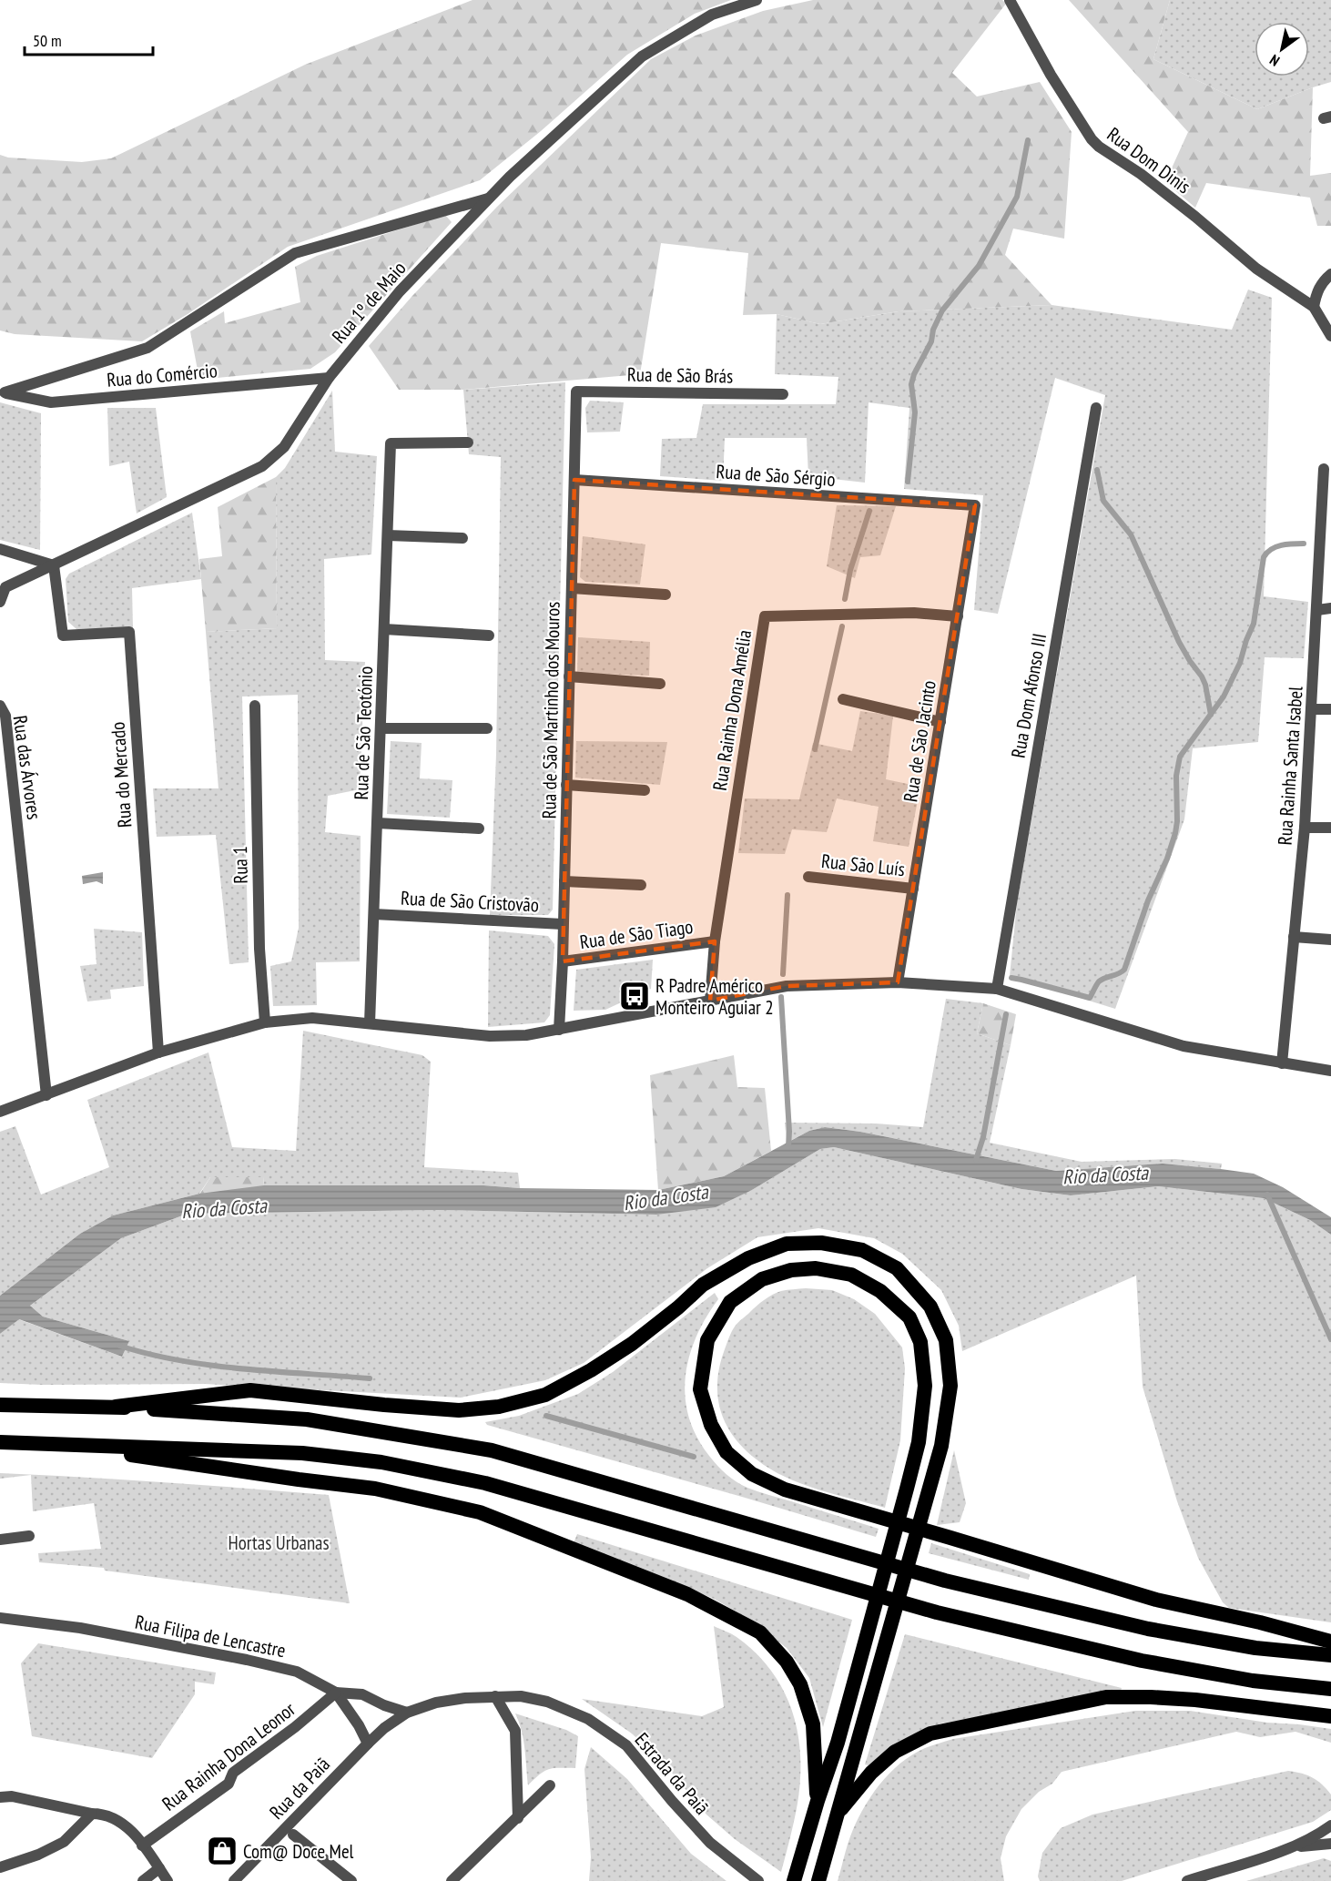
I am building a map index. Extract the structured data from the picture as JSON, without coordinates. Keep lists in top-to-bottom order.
{
  "streets": {
    "street": [
      "Rua Dom Dinis",
      "Rua 1º de Maio",
      "Rua do Comércio",
      "Rua de São Brás",
      "Rua de São Sérgio",
      "Rua Dom Afonso III",
      "Rua de São Martinho dos Mouros",
      "Rua Rainha Dona Amélia",
      "Rua de São Teotónio",
      "Rua de São Jacinto",
      "Rua Rainha Santa Isabel",
      "Rua das Árvores",
      "Rua do Mercado",
      "Rua 1",
      "Rua São Luís",
      "Rua de São Cristovão",
      "Rua de São Tiago",
      "Rua Filipa de Lencastre",
      "Rua Rainha Dona Leonor",
      "Estrada da Paiã",
      "Rua da Paiã"
    ]
  },
  "crossings": [
    ["Rua 1º de Maio", "Rua do Comércio"],
    ["Rua 1º de Maio", "Rua do Mercado"],
    ["Rua de São Brás", "Rua de São Martinho dos Mouros"],
    ["Rua de São Sérgio", "Rua de São Martinho dos Mouros"],
    ["Rua de São Sérgio", "Rua de São Jacinto"],
    ["Rua de São Martinho dos Mouros", "Rua de São Cristovão"],
    ["Rua de São Martinho dos Mouros", "Rua de São Tiago"],
    ["Rua Rainha Dona Amélia", "Rua de São Jacinto"],
    ["Rua Rainha Dona Amélia", "Rua de São Tiago"],
    ["Rua de São Teotónio", "Rua de São Cristovão"],
    ["Rua de São Jacinto", "Rua São Luís"],
    ["Rua Filipa de Lencastre", "Rua Rainha Dona Leonor"],
    ["Rua Filipa de Lencastre", "Estrada da Paiã"],
    ["Estrada da Paiã", "Rua da Paiã"]
  ],
  "water": ["Rio da Costa"],
  "parks": ["Hortas Urbanas"],
  "places": {
    "bus stop": ["R Padre Américo Monteiro Aguiar 2"],
    "shop": ["Com@ Doce Mel"]
  },
  "scale_bar": "50 m",
  "north": "bottom left"
}
